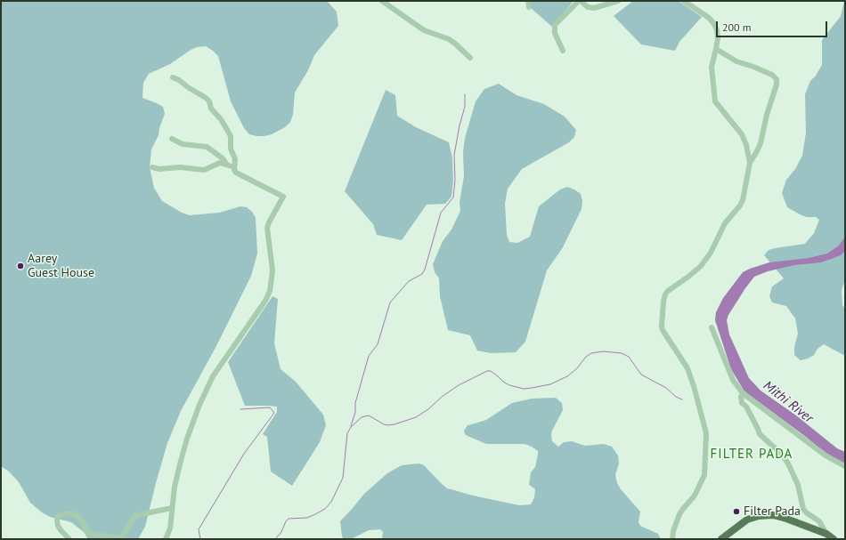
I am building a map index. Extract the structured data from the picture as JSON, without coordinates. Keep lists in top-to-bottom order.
{
  "districts": ["FILTER PADA"],
  "water": ["Mithi River"],
  "places": ["Aarey Guest House", "Filter Pada"],
  "scale_bar": "200 m"
}
